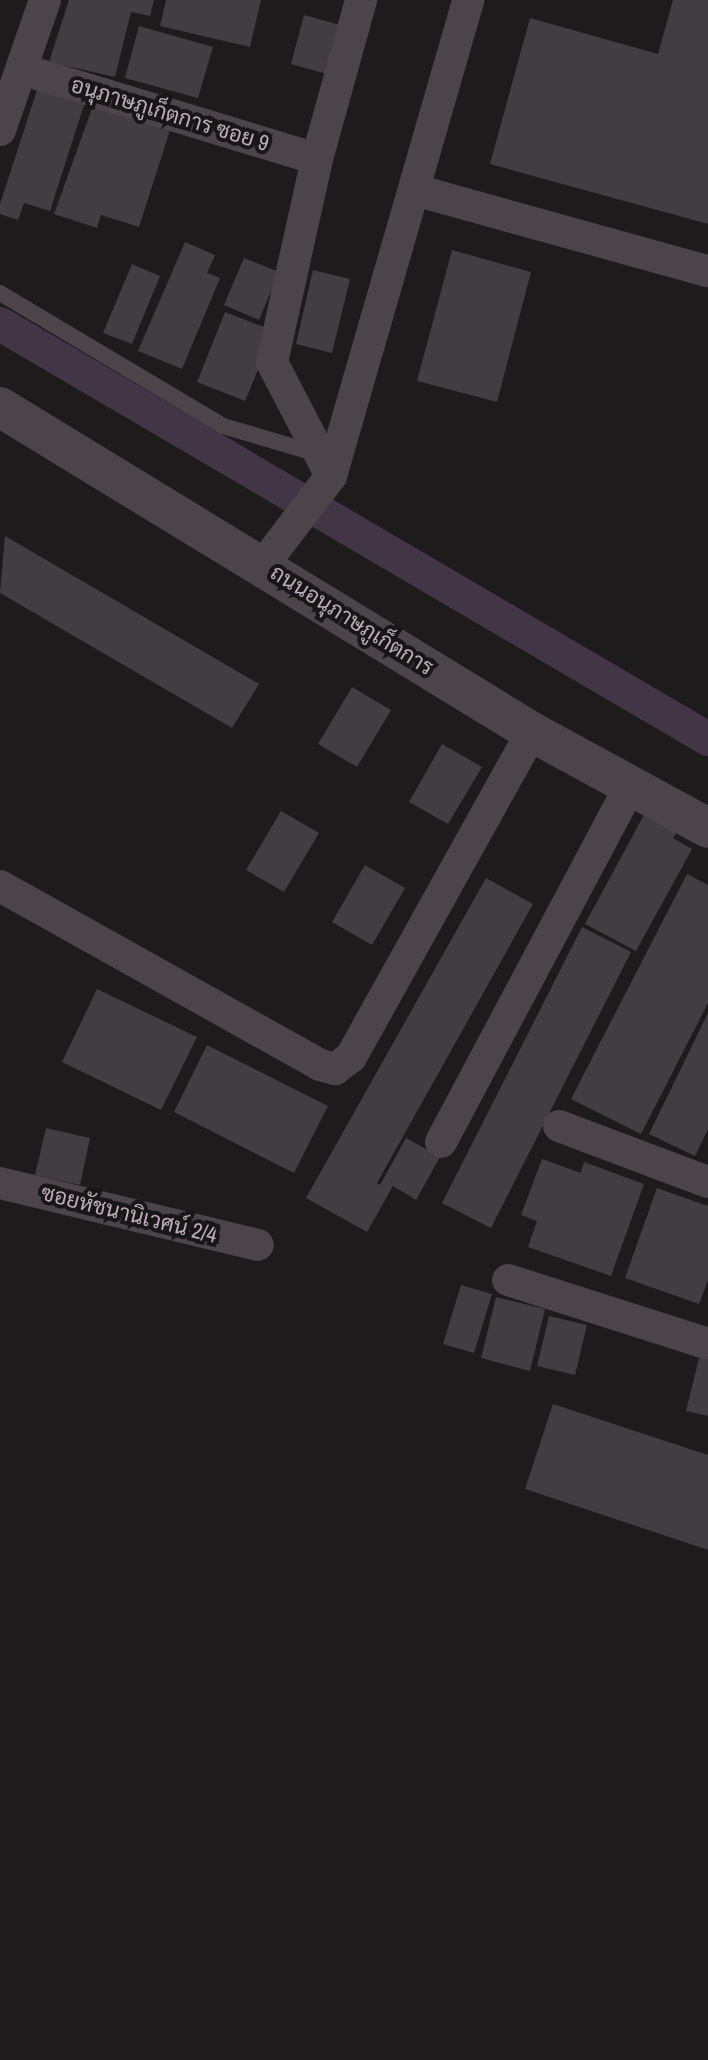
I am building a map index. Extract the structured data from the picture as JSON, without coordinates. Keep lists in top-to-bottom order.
{
  "streets": {
    "street": ["อนุภาษภูเก็ตการ ซอย 9", "ถนนอนุภาษภูเก็ตการ", "ซอยหัชนานิเวศน์ 2/4"]
  }
}
